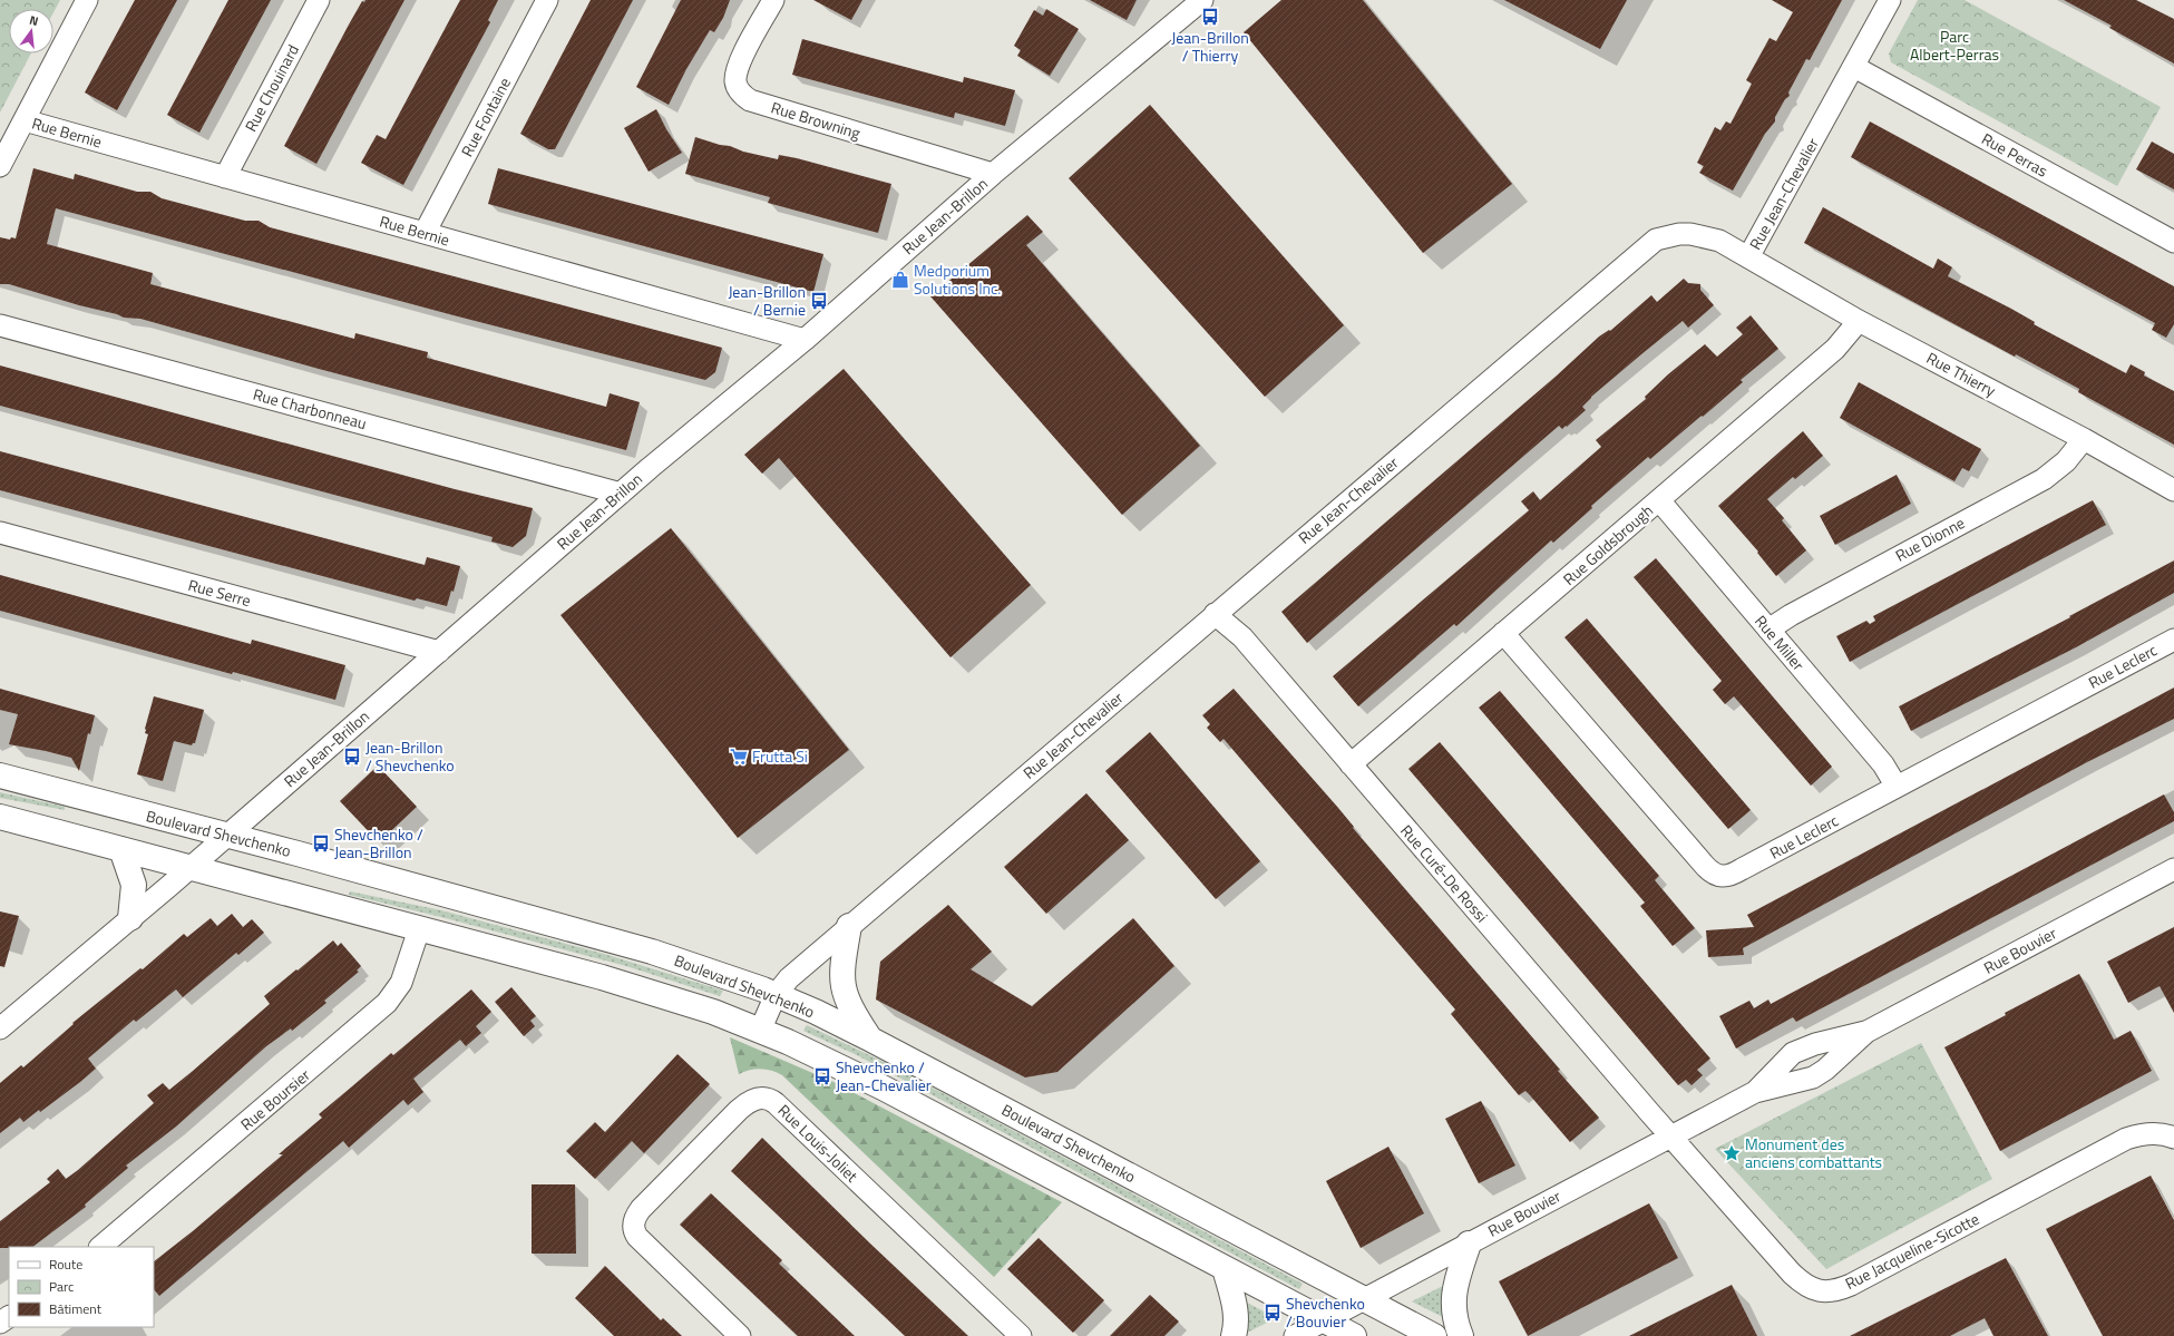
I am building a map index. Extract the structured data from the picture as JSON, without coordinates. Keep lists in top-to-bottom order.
{
  "streets": {
    "street": [
      "Rue Chouinard",
      "Rue Fontaine",
      "Rue Browning",
      "Rue Bernie",
      "Rue Perras",
      "Rue Jean-Chevalier",
      "Rue Jean-Brillon",
      "Rue Thierry",
      "Rue Charbonneau",
      "Rue Dionne",
      "Rue Goldsbrough",
      "Rue Serre",
      "Rue Miller",
      "Rue Leclerc",
      "Boulevard Shevchenko",
      "Rue Curé-De Rossi",
      "Rue Bouvier",
      "Rue Boursier",
      "Rue Louis-Joliet",
      "Rue Jacqueline-Sicotte"
    ]
  },
  "crossings": [
    ["Rue Chouinard", "Rue Bernie"],
    ["Rue Fontaine", "Rue Bernie"],
    ["Rue Browning", "Rue Jean-Brillon"],
    ["Rue Bernie", "Rue Jean-Brillon"],
    ["Rue Perras", "Rue Jean-Chevalier"],
    ["Rue Jean-Chevalier", "Rue Thierry"],
    ["Rue Jean-Chevalier", "Boulevard Shevchenko"],
    ["Rue Jean-Chevalier", "Rue Curé-De Rossi"],
    ["Rue Jean-Brillon", "Rue Charbonneau"],
    ["Rue Jean-Brillon", "Rue Serre"],
    ["Rue Jean-Brillon", "Boulevard Shevchenko"],
    ["Rue Thierry", "Rue Dionne"],
    ["Rue Thierry", "Rue Goldsbrough"],
    ["Rue Dionne", "Rue Miller"],
    ["Rue Goldsbrough", "Rue Miller"],
    ["Rue Goldsbrough", "Rue Leclerc"],
    ["Rue Goldsbrough", "Rue Curé-De Rossi"],
    ["Rue Miller", "Rue Leclerc"],
    ["Boulevard Shevchenko", "Rue Bouvier"],
    ["Rue Curé-De Rossi", "Rue Bouvier"],
    ["Rue Curé-De Rossi", "Rue Jacqueline-Sicotte"],
    ["Rue Bouvier", "Rue Jacqueline-Sicotte"]
  ],
  "parks": ["Parc Albert-Perras"],
  "places": {
    "bus stop": [
      "Jean-Brillon / Thierry",
      "Jean-Brillon / Bernie",
      "Jean-Brillon / Shevchenko",
      "Shevchenko / Jean-Brillon",
      "Shevchenko / Jean-Chevalier",
      "Shevchenko / Bouvier"
    ],
    "shop": ["Medporium Solutions Inc."],
    "supermarket": ["Frutta Si"],
    "place": ["Monument des anciens combattants"]
  },
  "legend": ["Route", "Parc", "Bâtiment"],
  "north": "top"
}
